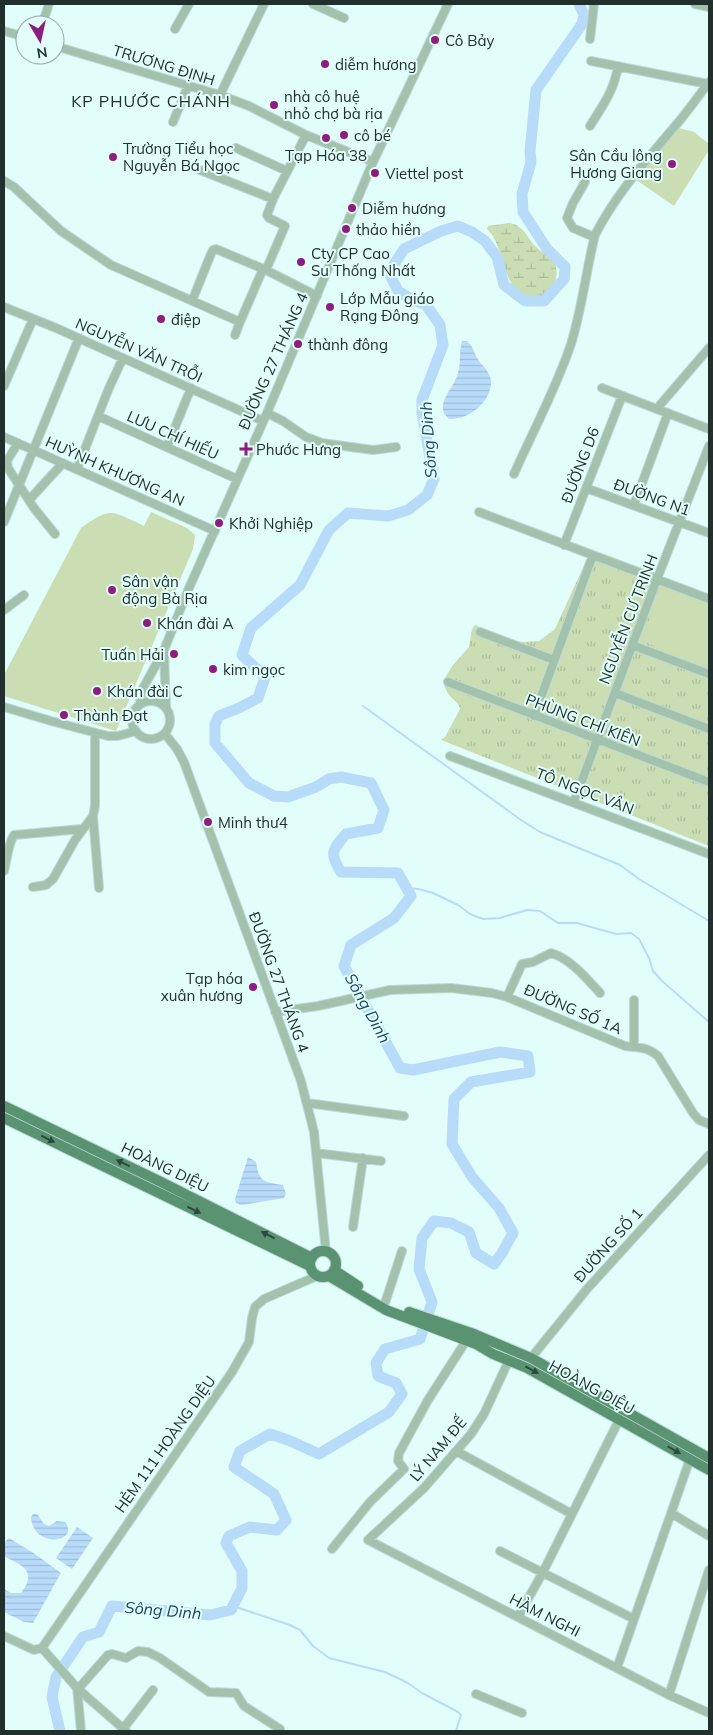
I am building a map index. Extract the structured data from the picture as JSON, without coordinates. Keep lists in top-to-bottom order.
{
  "streets": {
    "main road": ["HOÀNG DIỆU"],
    "street": [
      "TRƯƠNG ĐỊNH",
      "NGUYỄN VĂN TRỖI",
      "ĐƯỜNG 27 THÁNG 4",
      "LƯU CHÍ HIẾU",
      "ĐƯỜNG D6",
      "HUỲNH KHƯƠNG AN",
      "ĐƯỜNG N1",
      "NGUYỄN CƯ TRINH",
      "PHÙNG CHÍ KIÊN",
      "TÔ NGỌC VÂN",
      "ĐƯỜNG SỐ 1A",
      "ĐƯỜNG SỐ 1",
      "HẺM 111 HOÀNG DIỆU",
      "LÝ NAM ĐẾ",
      "HÀM NGHI"
    ]
  },
  "crossings": [
    ["TRƯƠNG ĐỊNH", "ĐƯỜNG 27 THÁNG 4"],
    ["NGUYỄN VĂN TRỖI", "ĐƯỜNG 27 THÁNG 4"],
    ["ĐƯỜNG 27 THÁNG 4", "LƯU CHÍ HIẾU"],
    ["ĐƯỜNG 27 THÁNG 4", "HUỲNH KHƯƠNG AN"],
    ["ĐƯỜNG 27 THÁNG 4", "ĐƯỜNG SỐ 1A"],
    ["ĐƯỜNG 27 THÁNG 4", "HOÀNG DIỆU"],
    ["ĐƯỜNG 27 THÁNG 4", "HẺM 111 HOÀNG DIỆU"],
    ["ĐƯỜNG D6", "ĐƯỜNG N1"],
    ["ĐƯỜNG N1", "NGUYỄN CƯ TRINH"],
    ["NGUYỄN CƯ TRINH", "PHÙNG CHÍ KIÊN"],
    ["NGUYỄN CƯ TRINH", "TÔ NGỌC VÂN"],
    ["HOÀNG DIỆU", "ĐƯỜNG SỐ 1"],
    ["HOÀNG DIỆU", "HẺM 111 HOÀNG DIỆU"],
    ["HOÀNG DIỆU", "LÝ NAM ĐẾ"],
    ["LÝ NAM ĐẾ", "HÀM NGHI"]
  ],
  "districts": ["KP PHƯỚC CHÁNH"],
  "water": ["Sông Dinh"],
  "places": {
    "other": [
      "Cô Bảy",
      "diễm hương",
      "nhà cô huệ nhỏ chợ bà rịa",
      "cô bé",
      "Tạp Hóa 38",
      "Trường Tiểu học Nguyễn Bá Ngọc",
      "Sân Cầu lông Hương Giang",
      "Viettel post",
      "Diễm hương",
      "thảo hiền",
      "Cty CP Cao Su Thống Nhất",
      "Lớp Mẫu giáo Rạng Đông",
      "điệp",
      "thành đông",
      "Khởi Nghiệp",
      "Sân vận động Bà Rịa",
      "Khán đài A",
      "Tuấn Hải",
      "kim ngọc",
      "Khán đài C",
      "Thành Đạt",
      "Minh thư4",
      "Tạp hóa xuân hương"
    ],
    "health": ["Phước Hưng"]
  },
  "north": "bottom"
}
